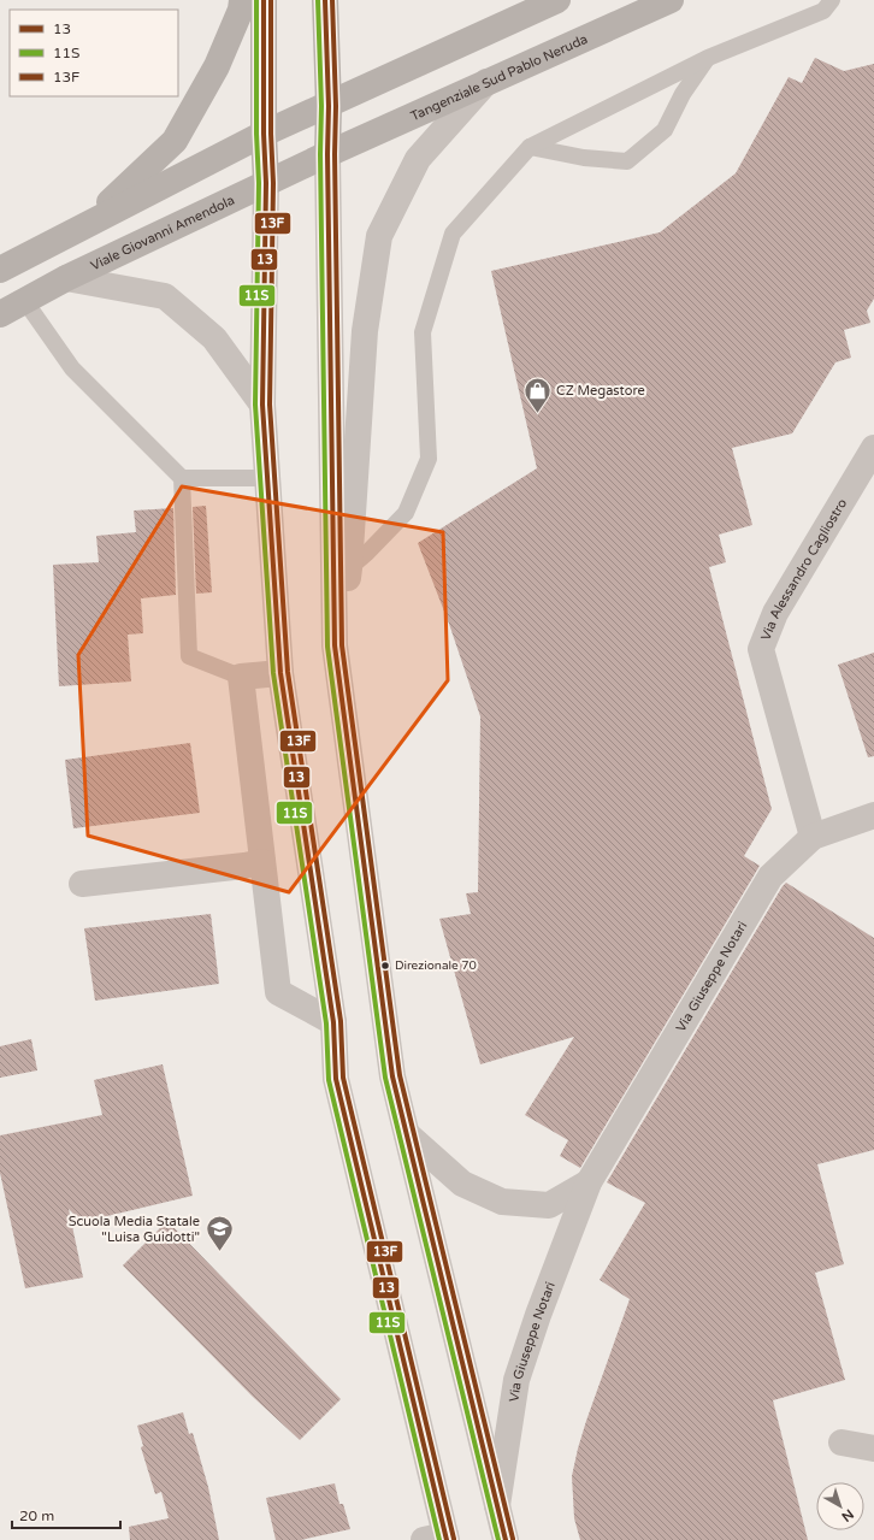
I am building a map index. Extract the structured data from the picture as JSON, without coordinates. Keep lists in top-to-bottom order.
{
  "streets": {
    "main road": ["Tangenziale Sud Pablo Neruda", "Viale Giovanni Amendola"],
    "street": ["Via Alessandro Cagliostro", "Via Giuseppe Notari"]
  },
  "crossings": [
    ["Tangenziale Sud Pablo Neruda", "Viale Giovanni Amendola"],
    ["Via Alessandro Cagliostro", "Via Giuseppe Notari"]
  ],
  "places": {
    "shop": ["CZ Megastore"],
    "other": ["Direzionale 70"],
    "school or university": ["Scuola Media Statale \"Luisa Guidotti\""]
  },
  "lines": ["transit line 13", "transit line 11S", "transit line 13F"],
  "legend": ["13", "11S", "13F"],
  "scale_bar": "20 m",
  "north": "bottom right"
}
